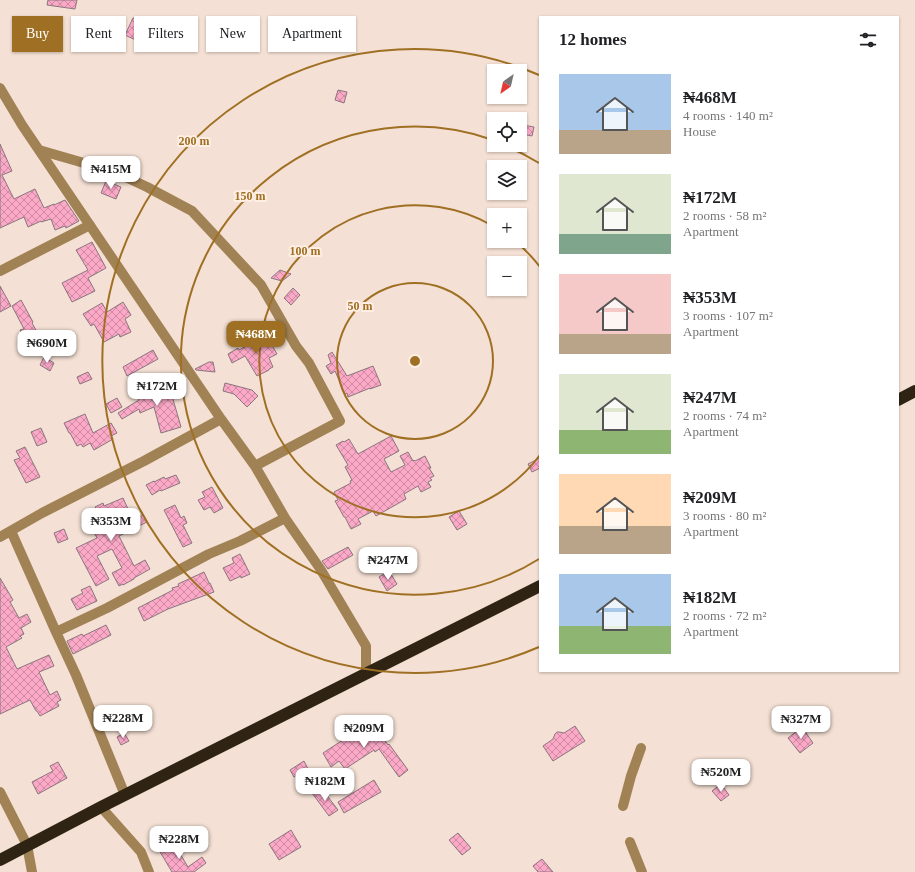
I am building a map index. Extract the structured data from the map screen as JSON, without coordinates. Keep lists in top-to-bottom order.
{
  "north": "bottom left",
  "page": {
    "chip": [
      "Buy",
      "Rent",
      "Filters",
      "New",
      "Apartment"
    ],
    "heading": "12 homes",
    "map_buttons": ["+", "−"],
    "list": [
      {
        "name": "₦468M",
        "note": "4 rooms · 140 m² · House"
      },
      {
        "name": "₦172M",
        "note": "2 rooms · 58 m² · Apartment"
      },
      {
        "name": "₦353M",
        "note": "3 rooms · 107 m² · Apartment"
      },
      {
        "name": "₦247M",
        "note": "2 rooms · 74 m² · Apartment"
      },
      {
        "name": "₦209M",
        "note": "3 rooms · 80 m² · Apartment"
      },
      {
        "name": "₦182M",
        "note": "2 rooms · 72 m² · Apartment"
      }
    ],
    "price": [
      "₦415M",
      "₦468M",
      "₦690M",
      "₦172M",
      "₦353M",
      "₦247M",
      "₦228M",
      "₦327M",
      "₦209M",
      "₦520M",
      "₦182M",
      "₦228M"
    ]
  },
  "rings": [
    "200 m",
    "150 m",
    "100 m",
    "50 m"
  ]
}
